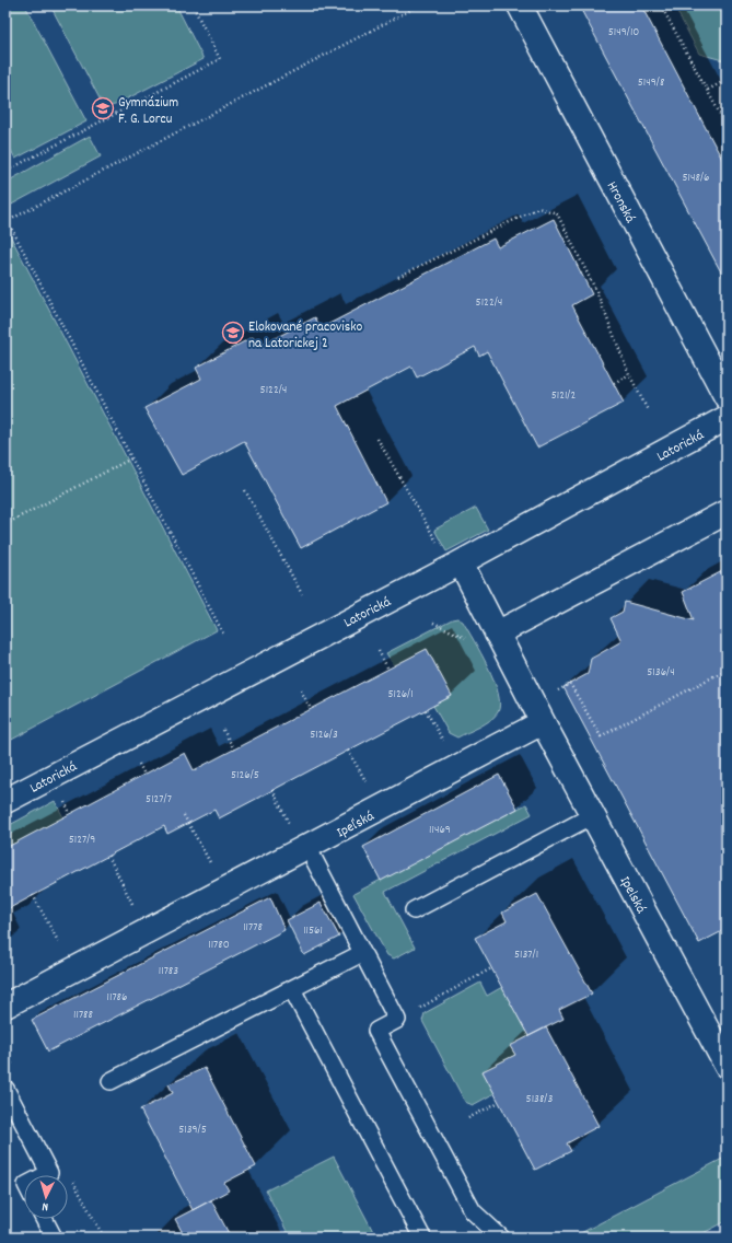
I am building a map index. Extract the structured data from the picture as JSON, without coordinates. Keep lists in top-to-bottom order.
{
  "streets": {
    "street": [
      "Hronská",
      "Latorická",
      "Ipeľská",
      "Ipelská"
    ]
  },
  "crossings": [
    ["Ipeľská", "Ipelská"]
  ],
  "places": {
    "school or university": ["Gymnázium F. G. Lorcu", "Elokované pracovisko na Latorickej 2"]
  },
  "house_numbers": [
    "5149/10",
    "5149/8",
    "5148/6",
    "5122/4",
    "5122/4",
    "5121/2",
    "5136/4",
    "5126/1",
    "5126/3",
    "5126/5",
    "5127/7",
    "11469",
    "5127/9",
    "11778",
    "11561",
    "11780",
    "5137/1",
    "11783",
    "11786",
    "11788",
    "5138/3",
    "5139/5"
  ],
  "north": "bottom"
}
